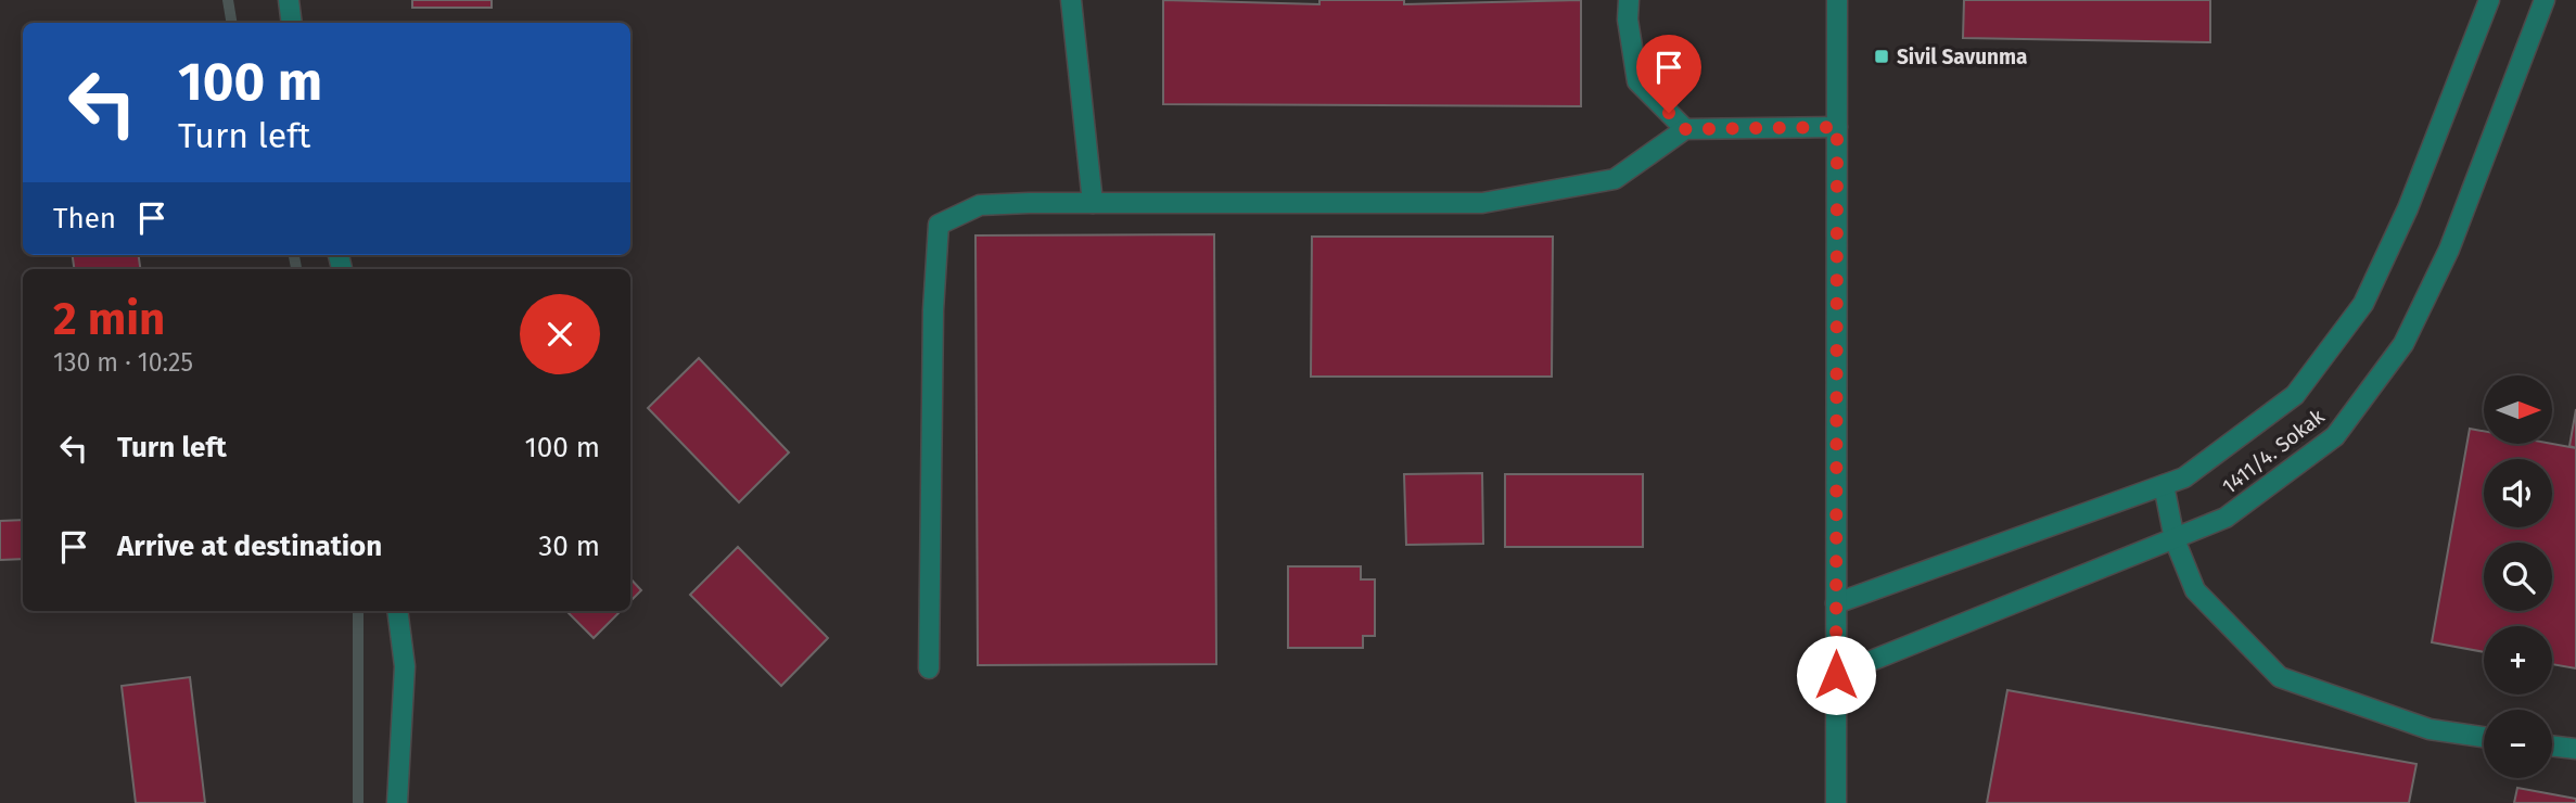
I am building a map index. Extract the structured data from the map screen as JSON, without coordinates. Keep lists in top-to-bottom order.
{
  "streets": {
    "street": ["1411/4. Sokak"]
  },
  "places": {
    "transit": ["Sivil Savunma"]
  },
  "north": "right",
  "page": {
    "turn": ["100 m", "Turn left"],
    "then": "Then",
    "heading": ["2 min", "130 m · 10:25"],
    "map_buttons": ["+", "−"],
    "list": [
      {
        "name": "Turn left",
        "value": "100 m"
      },
      {
        "name": "Arrive at destination",
        "value": "30 m"
      }
    ]
  }
}
